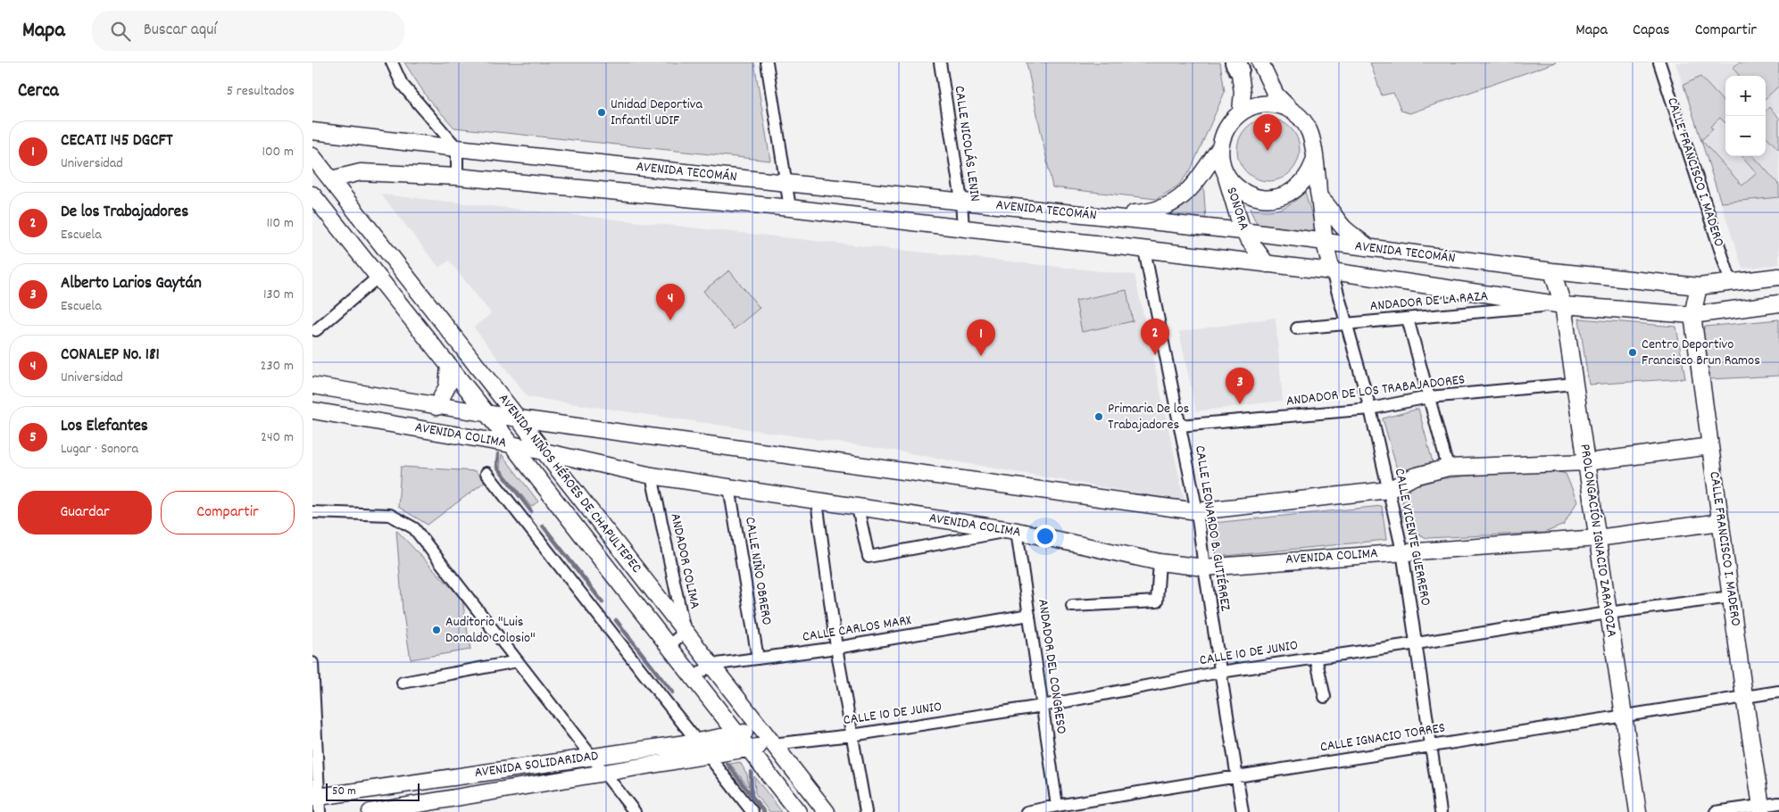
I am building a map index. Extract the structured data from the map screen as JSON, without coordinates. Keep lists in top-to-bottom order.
{
  "streets": {
    "street": [
      "CALLE NICOLÁS LENIN",
      "AVENIDA TECOMÁN",
      "CALLE FRANCISCO I. MADERO",
      "SONORA",
      "ANDADOR DE LA RAZA",
      "ANDADOR DE LOS TRABAJADORES",
      "AVENIDA COLIMA",
      "AVENIDA NIÑOS HÉROES DE CHAPULTEPEC",
      "CALLE LEONARDO B. GUTIÉRREZ",
      "CALLE VICENTE GUERRERO",
      "PROLONGACIÓN IGNACIO ZARAGOZA",
      "ANDADOR COLIMA",
      "CALLE NIÑO OBRERO",
      "CALLE CARLOS MARX",
      "CALLE 10 DE JUNIO",
      "ANDADOR DEL CONGRESO",
      "CALLE IGNACIO TORRES",
      "AVENIDA SOLIDARIDAD"
    ]
  },
  "crossings": [
    ["CALLE NICOLÁS LENIN", "AVENIDA TECOMÁN"],
    ["AVENIDA TECOMÁN", "CALLE FRANCISCO I. MADERO"],
    ["AVENIDA TECOMÁN", "SONORA"],
    ["AVENIDA TECOMÁN", "ANDADOR DE LA RAZA"],
    ["AVENIDA TECOMÁN", "AVENIDA NIÑOS HÉROES DE CHAPULTEPEC"],
    ["AVENIDA TECOMÁN", "CALLE LEONARDO B. GUTIÉRREZ"],
    ["AVENIDA TECOMÁN", "CALLE VICENTE GUERRERO"],
    ["AVENIDA TECOMÁN", "PROLONGACIÓN IGNACIO ZARAGOZA"],
    ["CALLE FRANCISCO I. MADERO", "AVENIDA COLIMA"],
    ["CALLE FRANCISCO I. MADERO", "CALLE 10 DE JUNIO"],
    ["CALLE FRANCISCO I. MADERO", "CALLE IGNACIO TORRES"],
    ["ANDADOR DE LA RAZA", "CALLE VICENTE GUERRERO"],
    ["ANDADOR DE LA RAZA", "PROLONGACIÓN IGNACIO ZARAGOZA"],
    ["ANDADOR DE LOS TRABAJADORES", "CALLE LEONARDO B. GUTIÉRREZ"],
    ["ANDADOR DE LOS TRABAJADORES", "CALLE VICENTE GUERRERO"],
    ["ANDADOR DE LOS TRABAJADORES", "PROLONGACIÓN IGNACIO ZARAGOZA"],
    ["AVENIDA COLIMA", "AVENIDA NIÑOS HÉROES DE CHAPULTEPEC"],
    ["AVENIDA COLIMA", "CALLE LEONARDO B. GUTIÉRREZ"],
    ["AVENIDA COLIMA", "CALLE VICENTE GUERRERO"],
    ["AVENIDA COLIMA", "PROLONGACIÓN IGNACIO ZARAGOZA"],
    ["AVENIDA COLIMA", "ANDADOR COLIMA"],
    ["AVENIDA COLIMA", "CALLE NIÑO OBRERO"],
    ["AVENIDA COLIMA", "ANDADOR DEL CONGRESO"],
    ["AVENIDA NIÑOS HÉROES DE CHAPULTEPEC", "ANDADOR COLIMA"],
    ["AVENIDA NIÑOS HÉROES DE CHAPULTEPEC", "CALLE CARLOS MARX"],
    ["AVENIDA NIÑOS HÉROES DE CHAPULTEPEC", "CALLE 10 DE JUNIO"],
    ["AVENIDA NIÑOS HÉROES DE CHAPULTEPEC", "AVENIDA SOLIDARIDAD"],
    ["CALLE LEONARDO B. GUTIÉRREZ", "CALLE 10 DE JUNIO"],
    ["CALLE LEONARDO B. GUTIÉRREZ", "CALLE IGNACIO TORRES"],
    ["CALLE VICENTE GUERRERO", "CALLE 10 DE JUNIO"],
    ["CALLE VICENTE GUERRERO", "CALLE IGNACIO TORRES"],
    ["PROLONGACIÓN IGNACIO ZARAGOZA", "CALLE 10 DE JUNIO"],
    ["PROLONGACIÓN IGNACIO ZARAGOZA", "CALLE IGNACIO TORRES"],
    ["CALLE NIÑO OBRERO", "CALLE CARLOS MARX"],
    ["CALLE CARLOS MARX", "ANDADOR DEL CONGRESO"],
    ["CALLE 10 DE JUNIO", "ANDADOR DEL CONGRESO"],
    ["CALLE 10 DE JUNIO", "AVENIDA SOLIDARIDAD"],
    ["ANDADOR DEL CONGRESO", "CALLE IGNACIO TORRES"]
  ],
  "places": [
    "Unidad Deportiva Infantil UDIF",
    "Centro Deportivo Francisco Brun Ramos",
    "Primaria De los Trabajadores",
    "Auditorio \"Luis Donaldo Colosio\""
  ],
  "scale_bar": "50 m",
  "page": {
    "header": "Mapa",
    "search": "Buscar aquí",
    "nav": ["Mapa", "Capas", "Compartir"],
    "heading": ["Cerca", "5 resultados"],
    "map_buttons": ["+", "−"],
    "pins": [
      "5",
      "4",
      "2",
      "1",
      "3"
    ],
    "list": [
      {
        "mark": "1",
        "name": "CECATI 145 DGCFT",
        "note": "Universidad",
        "value": "100 m"
      },
      {
        "mark": "2",
        "name": "De los Trabajadores",
        "note": "Escuela",
        "value": "110 m"
      },
      {
        "mark": "3",
        "name": "Alberto Larios Gaytán",
        "note": "Escuela",
        "value": "130 m"
      },
      {
        "mark": "4",
        "name": "CONALEP No. 181",
        "note": "Universidad",
        "value": "230 m"
      },
      {
        "mark": "5",
        "name": "Los Elefantes",
        "note": "Lugar · Sonora",
        "value": "240 m"
      }
    ],
    "buttons": ["Guardar", "Compartir"],
    "scale": "50 m"
  }
}
